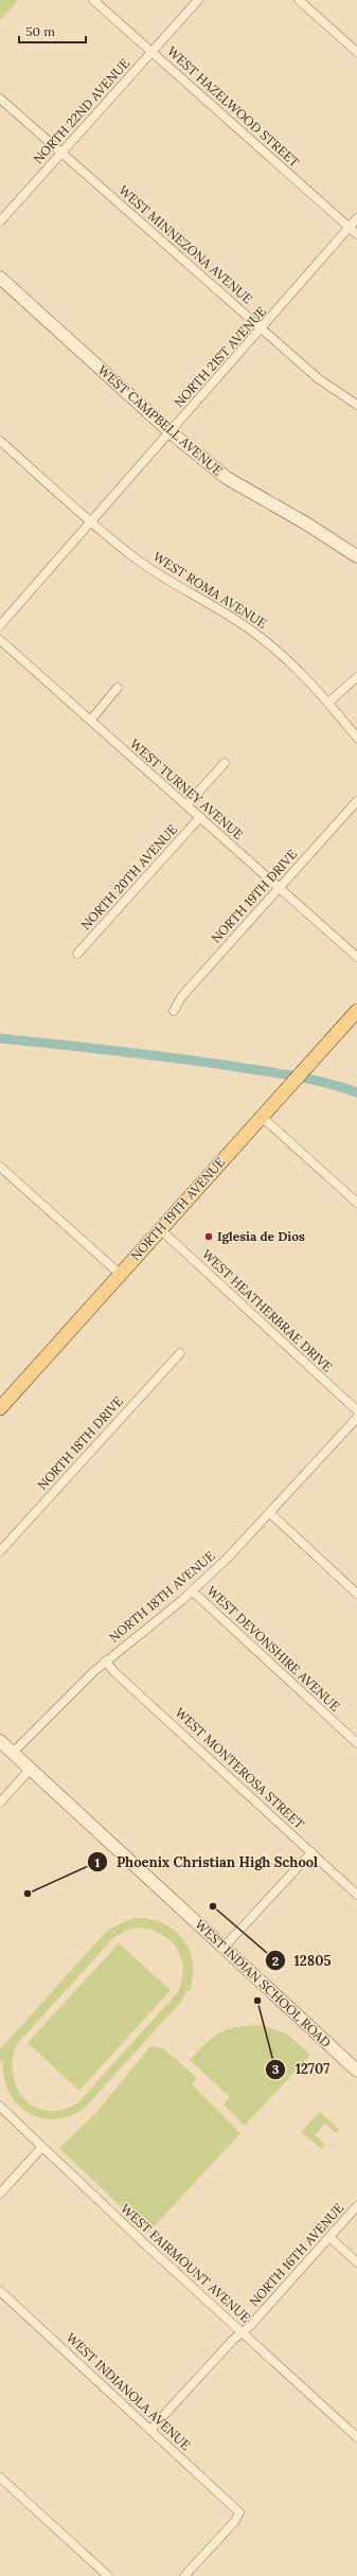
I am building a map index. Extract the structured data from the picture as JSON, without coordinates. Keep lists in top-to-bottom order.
{
  "streets": {
    "main road": ["WEST CAMPBELL AVENUE", "NORTH 19TH AVENUE", "WEST INDIAN SCHOOL ROAD"],
    "street": [
      "WEST HAZELWOOD STREET",
      "NORTH 22ND AVENUE",
      "WEST MINNEZONA AVENUE",
      "NORTH 21ST AVENUE",
      "WEST ROMA AVENUE",
      "WEST TURNEY AVENUE",
      "NORTH 20TH AVENUE",
      "NORTH 19TH DRIVE",
      "WEST HEATHERBRAE DRIVE",
      "NORTH 18TH DRIVE",
      "NORTH 18TH AVENUE",
      "WEST DEVONSHIRE AVENUE",
      "WEST MONTEROSA STREET",
      "NORTH 16TH AVENUE",
      "WEST FAIRMOUNT AVENUE",
      "WEST INDIANOLA AVENUE"
    ]
  },
  "crossings": [
    ["WEST HAZELWOOD STREET", "NORTH 22ND AVENUE"],
    ["WEST HAZELWOOD STREET", "NORTH 21ST AVENUE"],
    ["NORTH 22ND AVENUE", "WEST MINNEZONA AVENUE"],
    ["WEST MINNEZONA AVENUE", "NORTH 21ST AVENUE"],
    ["NORTH 21ST AVENUE", "WEST CAMPBELL AVENUE"],
    ["NORTH 21ST AVENUE", "WEST ROMA AVENUE"],
    ["WEST TURNEY AVENUE", "NORTH 20TH AVENUE"],
    ["WEST TURNEY AVENUE", "NORTH 19TH DRIVE"],
    ["NORTH 19TH AVENUE", "WEST HEATHERBRAE DRIVE"],
    ["NORTH 18TH AVENUE", "WEST DEVONSHIRE AVENUE"],
    ["NORTH 18TH AVENUE", "WEST MONTEROSA STREET"],
    ["NORTH 18TH AVENUE", "WEST INDIAN SCHOOL ROAD"],
    ["NORTH 16TH AVENUE", "WEST FAIRMOUNT AVENUE"],
    ["NORTH 16TH AVENUE", "WEST INDIANOLA AVENUE"]
  ],
  "places": [
    "Iglesia de Dios",
    "Phoenix Christian High School",
    "12805",
    "12707"
  ],
  "scale_bar": "50 m"
}
